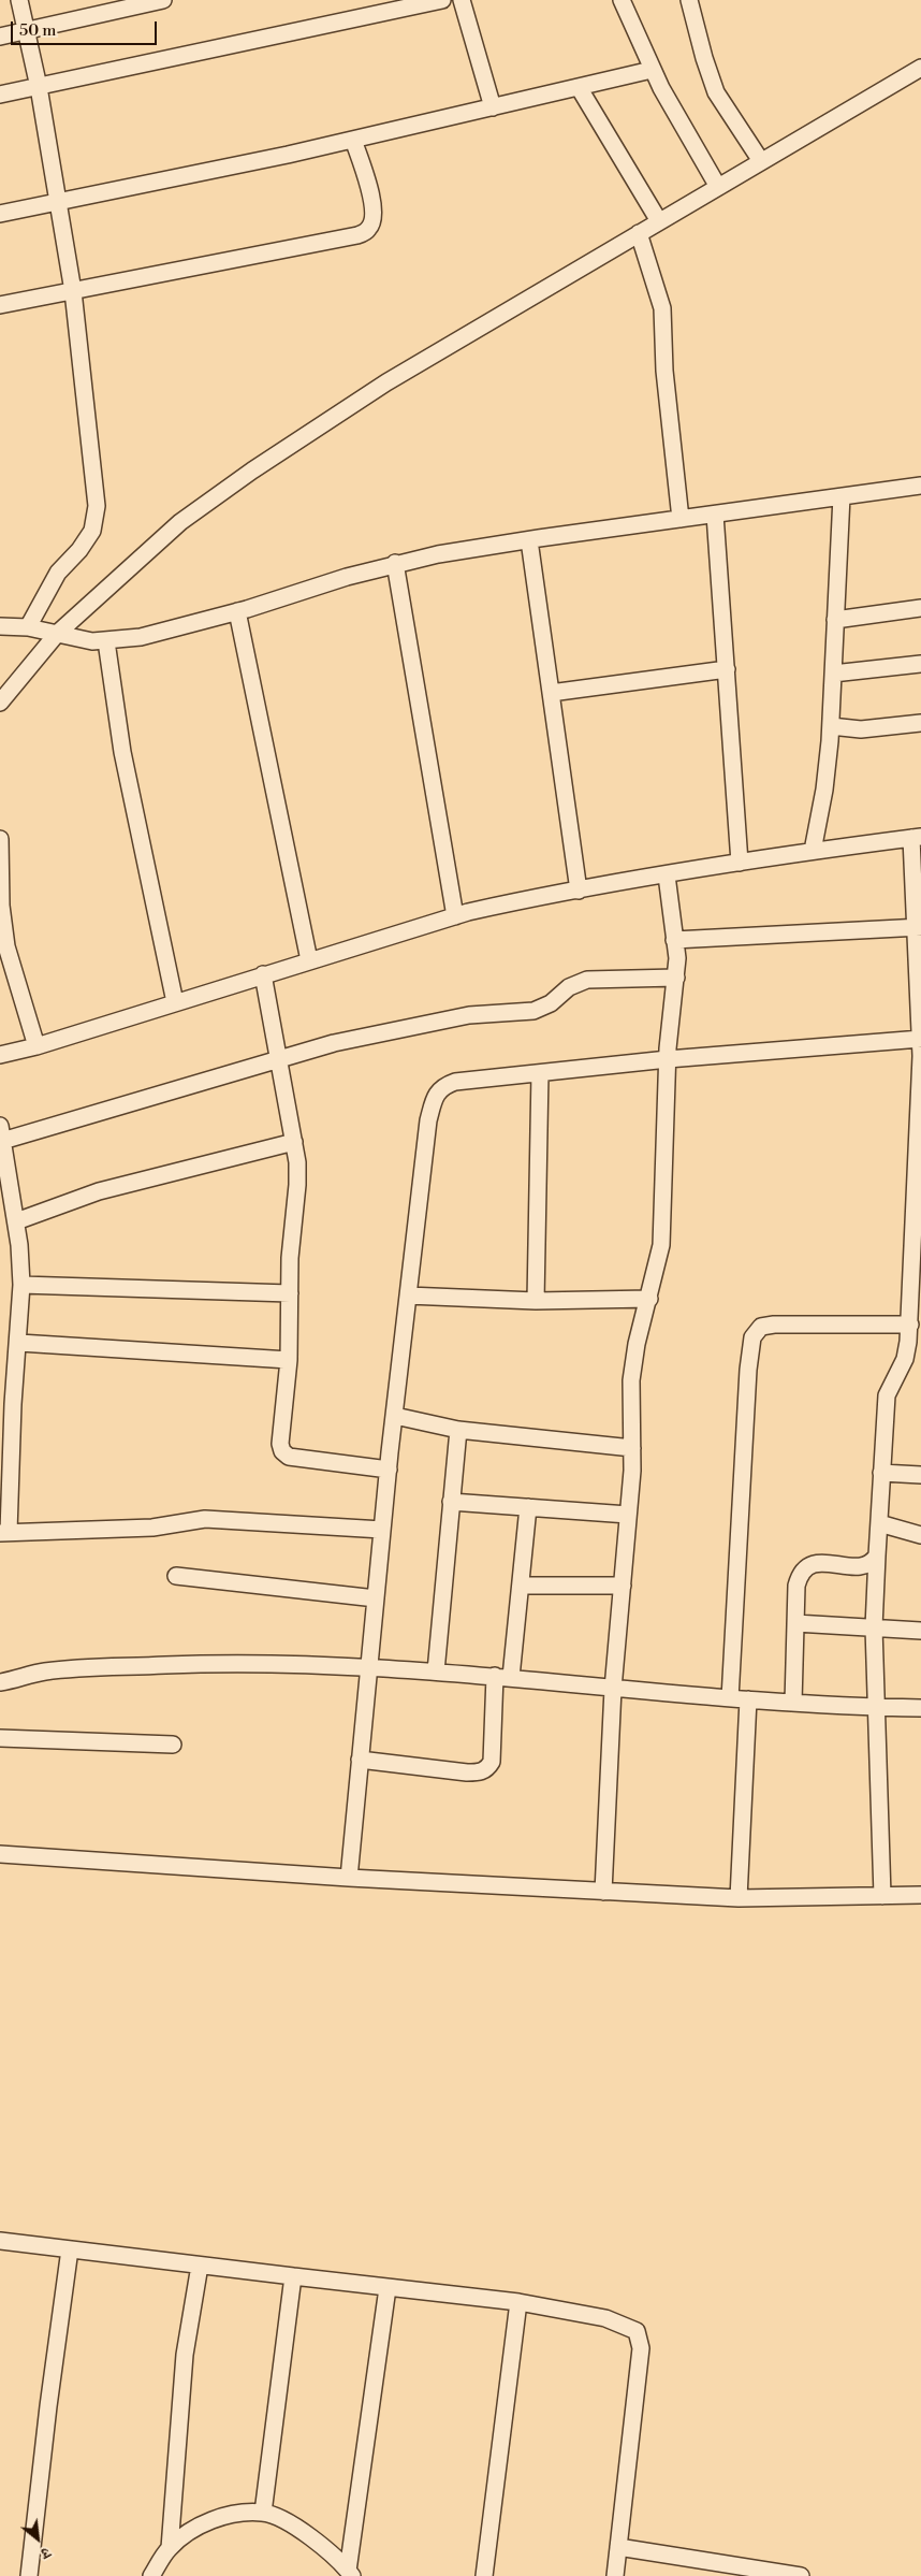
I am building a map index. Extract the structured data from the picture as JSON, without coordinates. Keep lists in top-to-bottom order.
{
  "scale_bar": "50 m",
  "north": "bottom right"
}
